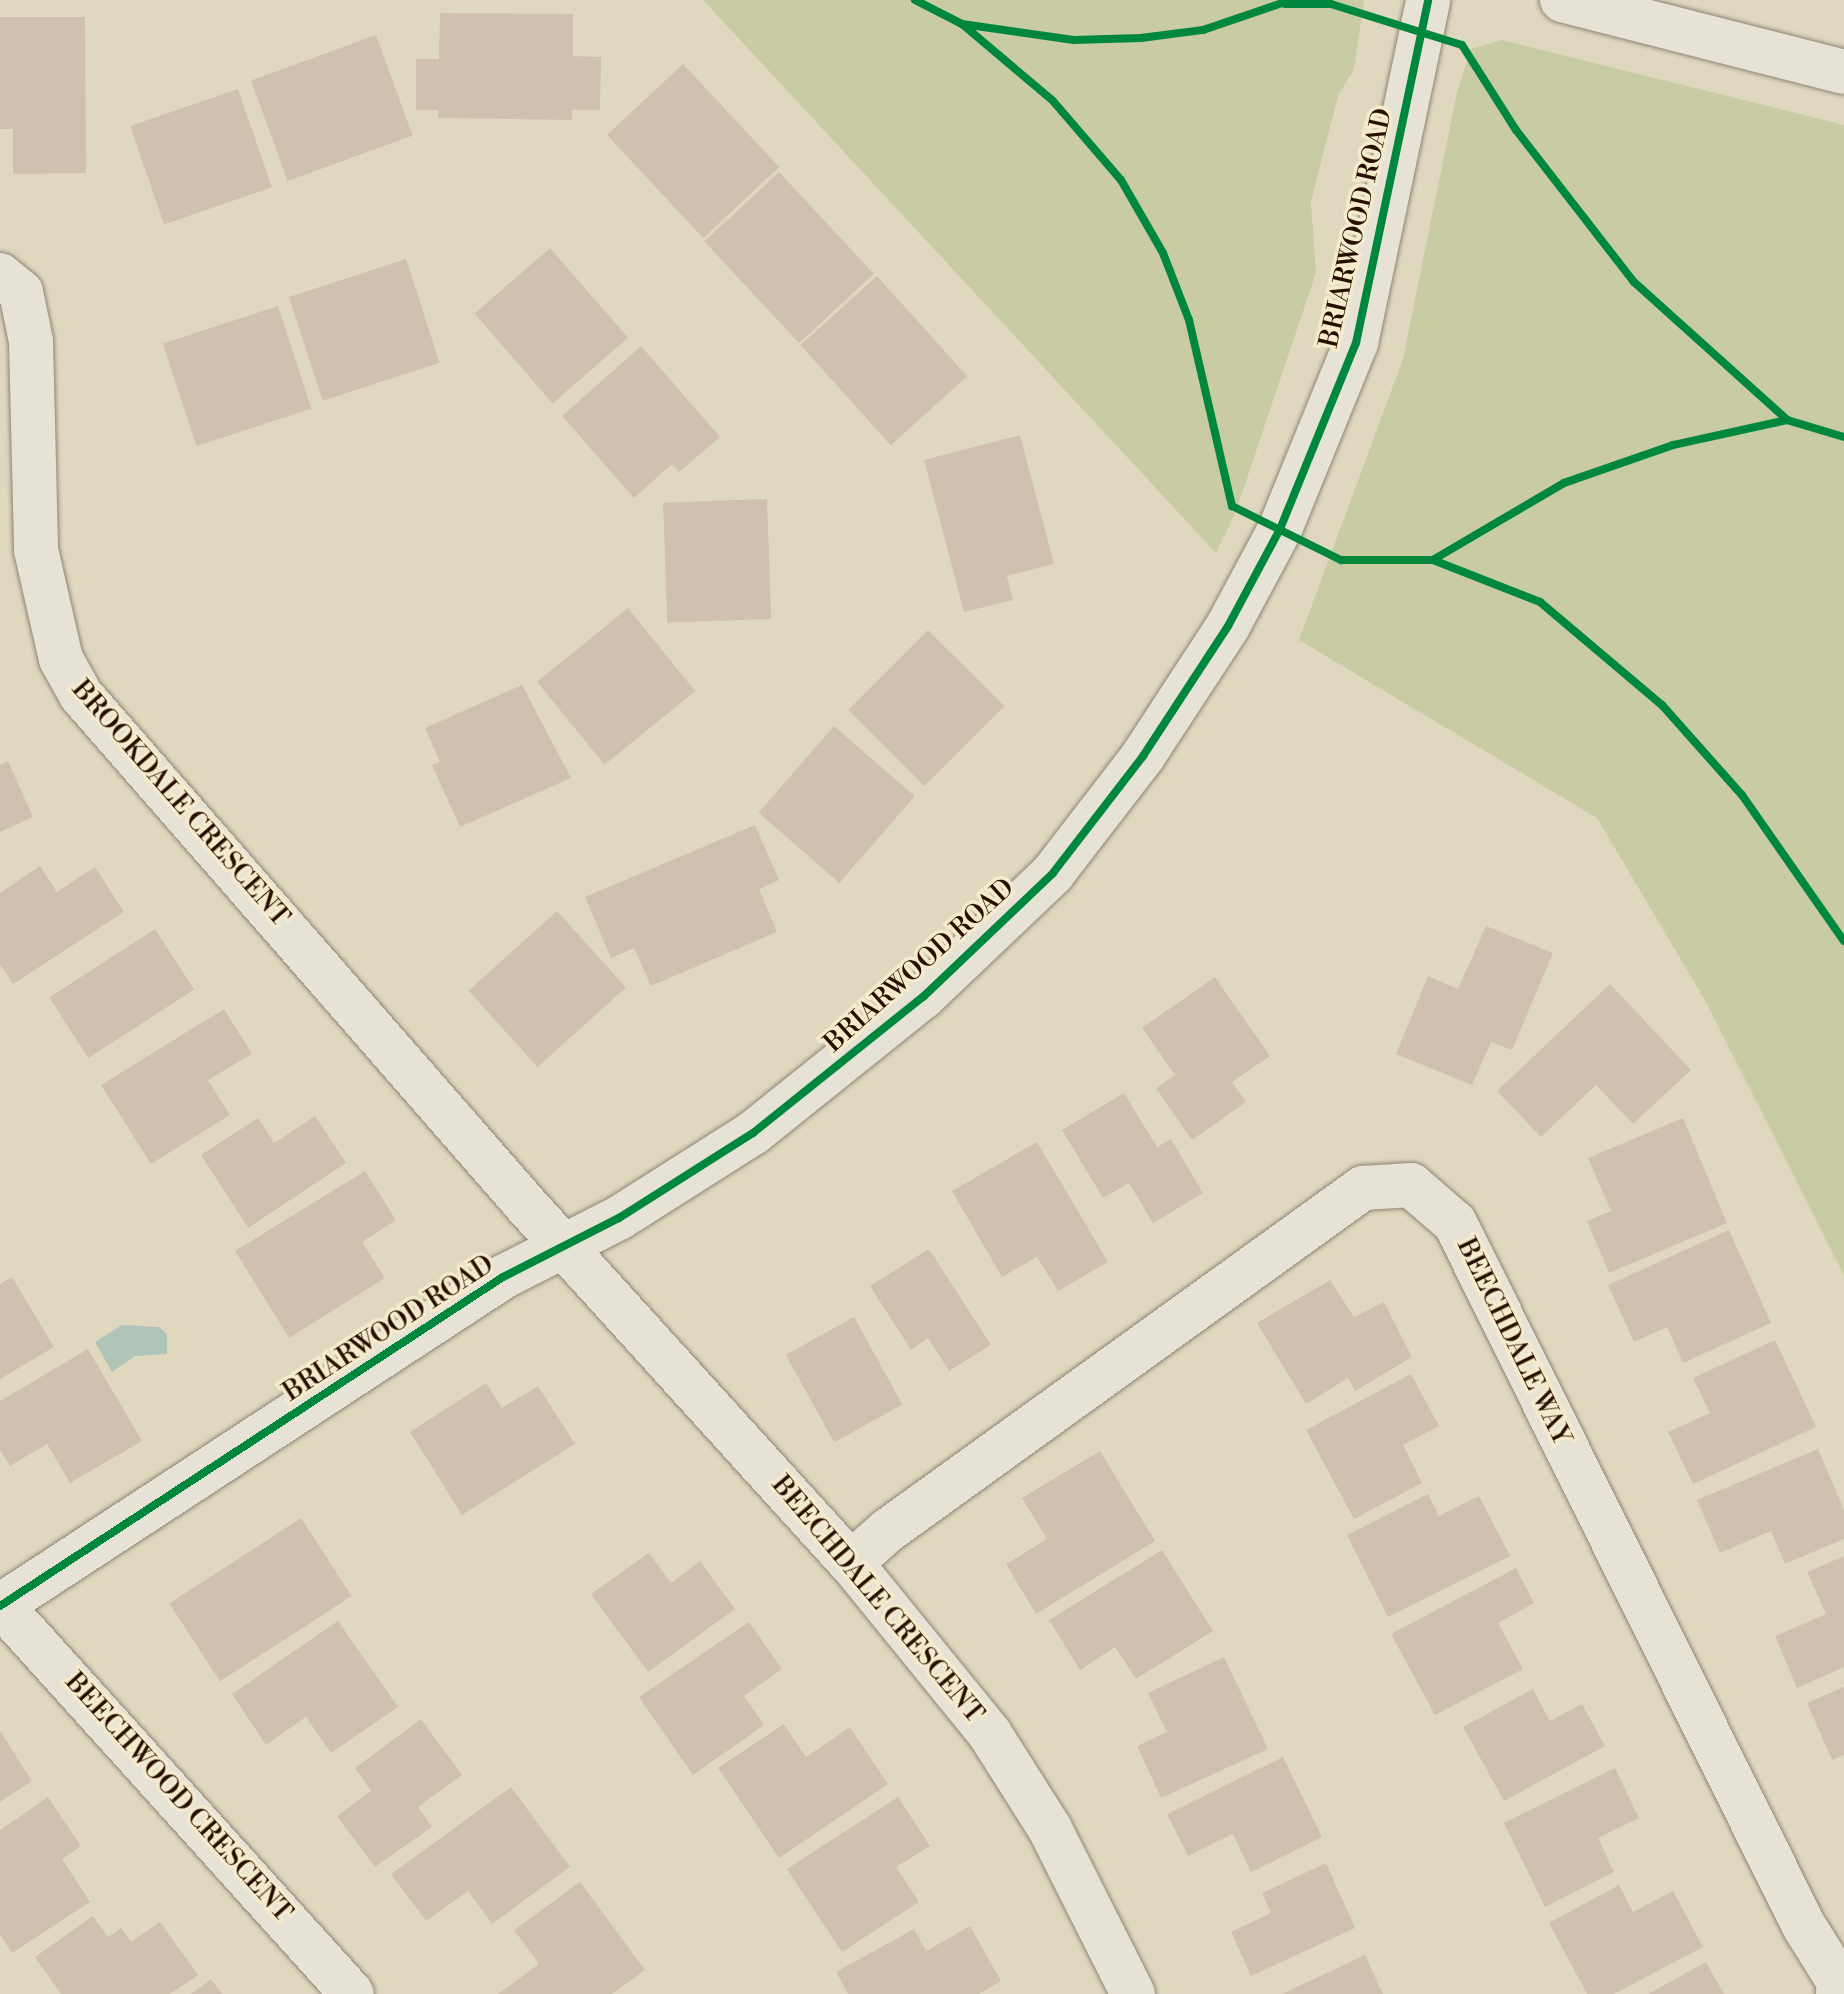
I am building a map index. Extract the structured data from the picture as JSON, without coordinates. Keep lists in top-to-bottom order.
{
  "streets": {
    "street": [
      "BRIARWOOD ROAD",
      "BROOKDALE CRESCENT",
      "BEECHDALE WAY",
      "BEECHDALE CRESCENT",
      "BEECHWOOD CRESCENT"
    ]
  },
  "crossings": [
    ["BRIARWOOD ROAD", "BROOKDALE CRESCENT"],
    ["BRIARWOOD ROAD", "BEECHDALE CRESCENT"],
    ["BRIARWOOD ROAD", "BEECHWOOD CRESCENT"],
    ["BROOKDALE CRESCENT", "BEECHDALE CRESCENT"],
    ["BEECHDALE WAY", "BEECHDALE CRESCENT"]
  ]
}
